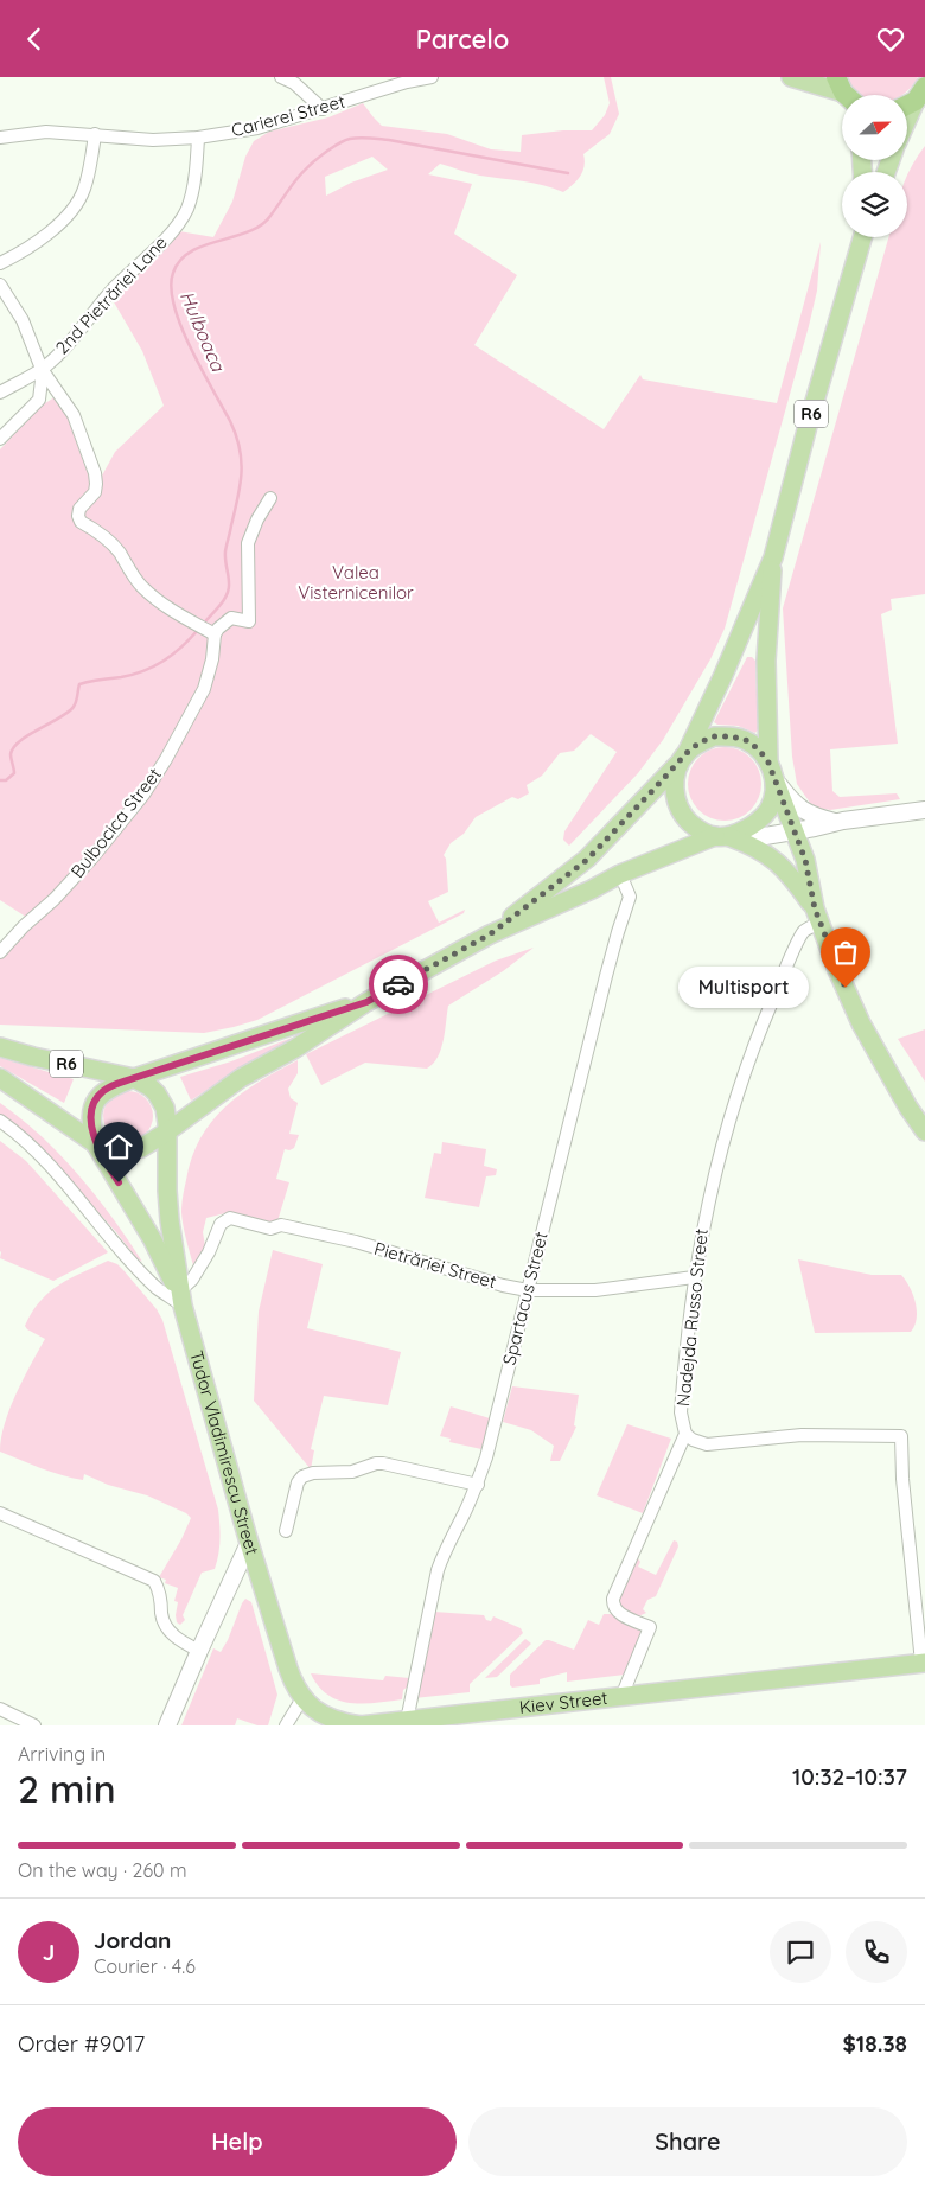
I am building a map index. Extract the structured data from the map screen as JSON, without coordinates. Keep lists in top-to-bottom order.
{
  "streets": {
    "main road": ["R6", "Tudor Vladimirescu Street", "Kiev Street"],
    "street": [
      "Carierei Street",
      "2nd Pietrăriei Lane",
      "Bulbocica Street",
      "Pietrăriei Street",
      "Spartacus Street",
      "Nadejda Russo Street"
    ]
  },
  "crossings": [
    ["Carierei Street", "2nd Pietrăriei Lane"],
    ["R6", "Spartacus Street"],
    ["R6", "Tudor Vladimirescu Street"],
    ["Pietrăriei Street", "Spartacus Street"],
    ["Pietrăriei Street", "Nadejda Russo Street"],
    ["Pietrăriei Street", "Tudor Vladimirescu Street"],
    ["Spartacus Street", "Kiev Street"],
    ["Tudor Vladimirescu Street", "Kiev Street"]
  ],
  "water": ["Hulboaca"],
  "parks": ["Valea Visternicenilor"],
  "places": ["Multisport"],
  "north": "right",
  "page": {
    "header": "Parcelo",
    "bubble": "Multisport",
    "heading": ["2 min", "Arriving in", "10:32–10:37"],
    "panel": [
      "Jordan",
      "Courier · 4.6",
      "Order #9017",
      "$18.38"
    ],
    "bar": "On the way · 260 m",
    "round": "J",
    "buttons": ["Help", "Share"]
  }
}
